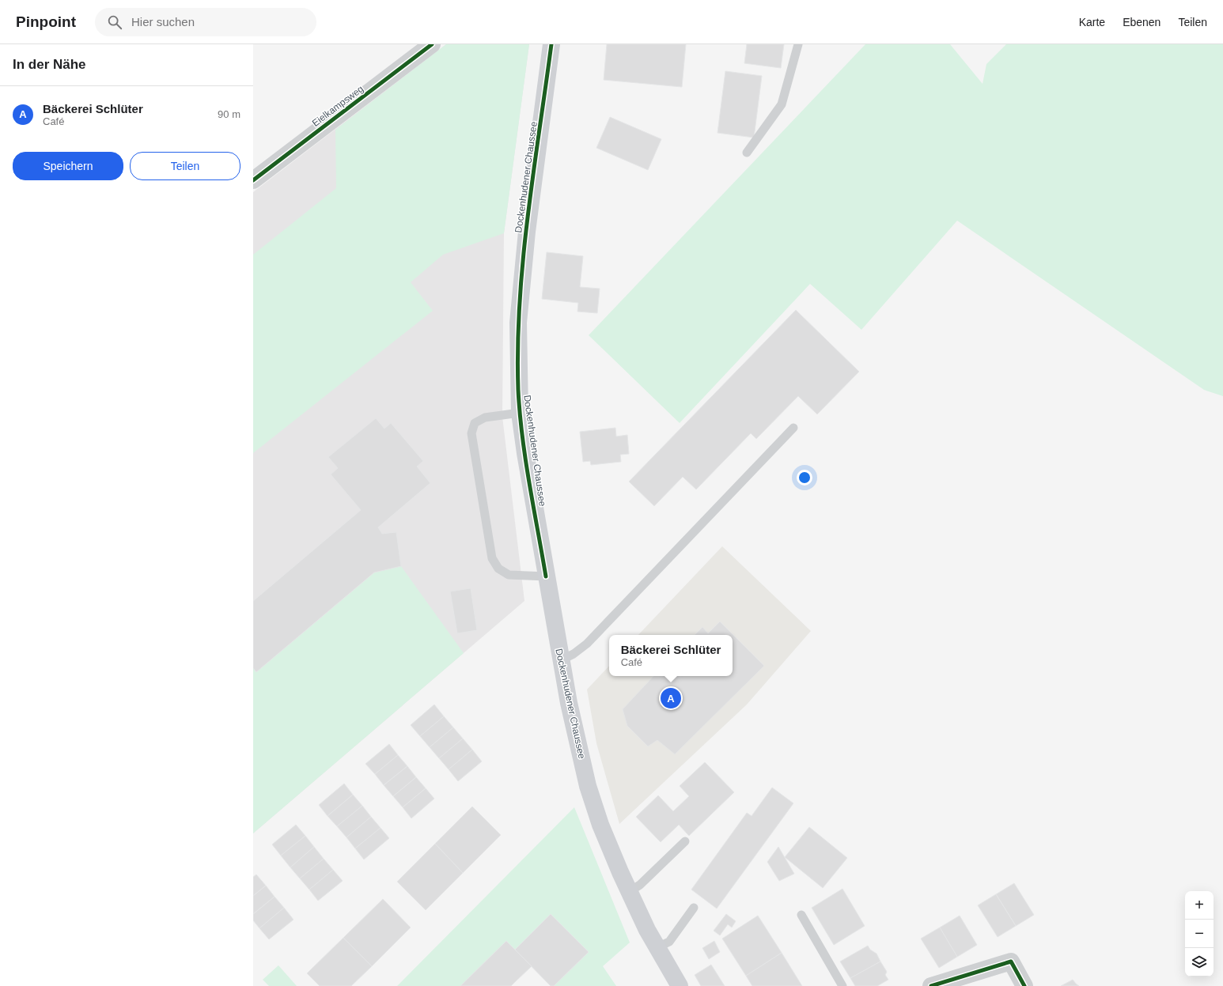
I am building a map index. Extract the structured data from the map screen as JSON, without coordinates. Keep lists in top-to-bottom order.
{
  "streets": {
    "main road": ["Dockenhudener Chaussee"],
    "street": ["Eielkampsweg"]
  },
  "page": {
    "header": "Pinpoint",
    "search": "Hier suchen",
    "nav": ["Karte", "Ebenen", "Teilen"],
    "heading": "In der Nähe",
    "list": [
      {
        "mark": "A",
        "name": "Bäckerei Schlüter",
        "note": "Café",
        "value": "90 m"
      }
    ],
    "buttons": ["Speichern", "Teilen"],
    "popup": ["Bäckerei Schlüter", "Café"],
    "pins": "A",
    "map_buttons": ["+", "−"]
  }
}
